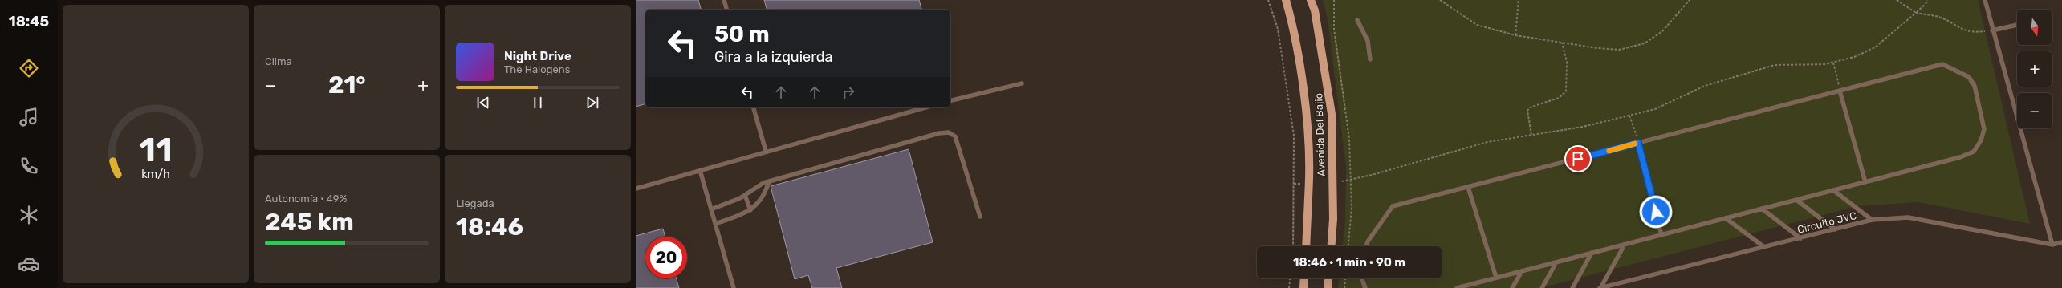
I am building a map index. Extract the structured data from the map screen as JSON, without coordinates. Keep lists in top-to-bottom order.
{
  "streets": {
    "main road": ["Avenida Del Bajio"],
    "lane": ["Circuito JVC"]
  },
  "north": "bottom",
  "page": {
    "tabs": "18:45",
    "tile": [
      "Clima",
      ["Autonomía · 49%", "245 km"],
      ["Llegada", "18:46"]
    ],
    "map_buttons": ["+", "−"],
    "turn": ["50 m", "Gira a la izquierda"],
    "song": ["Night Drive", "The Halogens"],
    "heat": ["−", "21°", "+"],
    "limit": "20",
    "trip": "18:46 · 1 min · 90 m",
    "gauge": ["11", "km/h"]
  }
}
